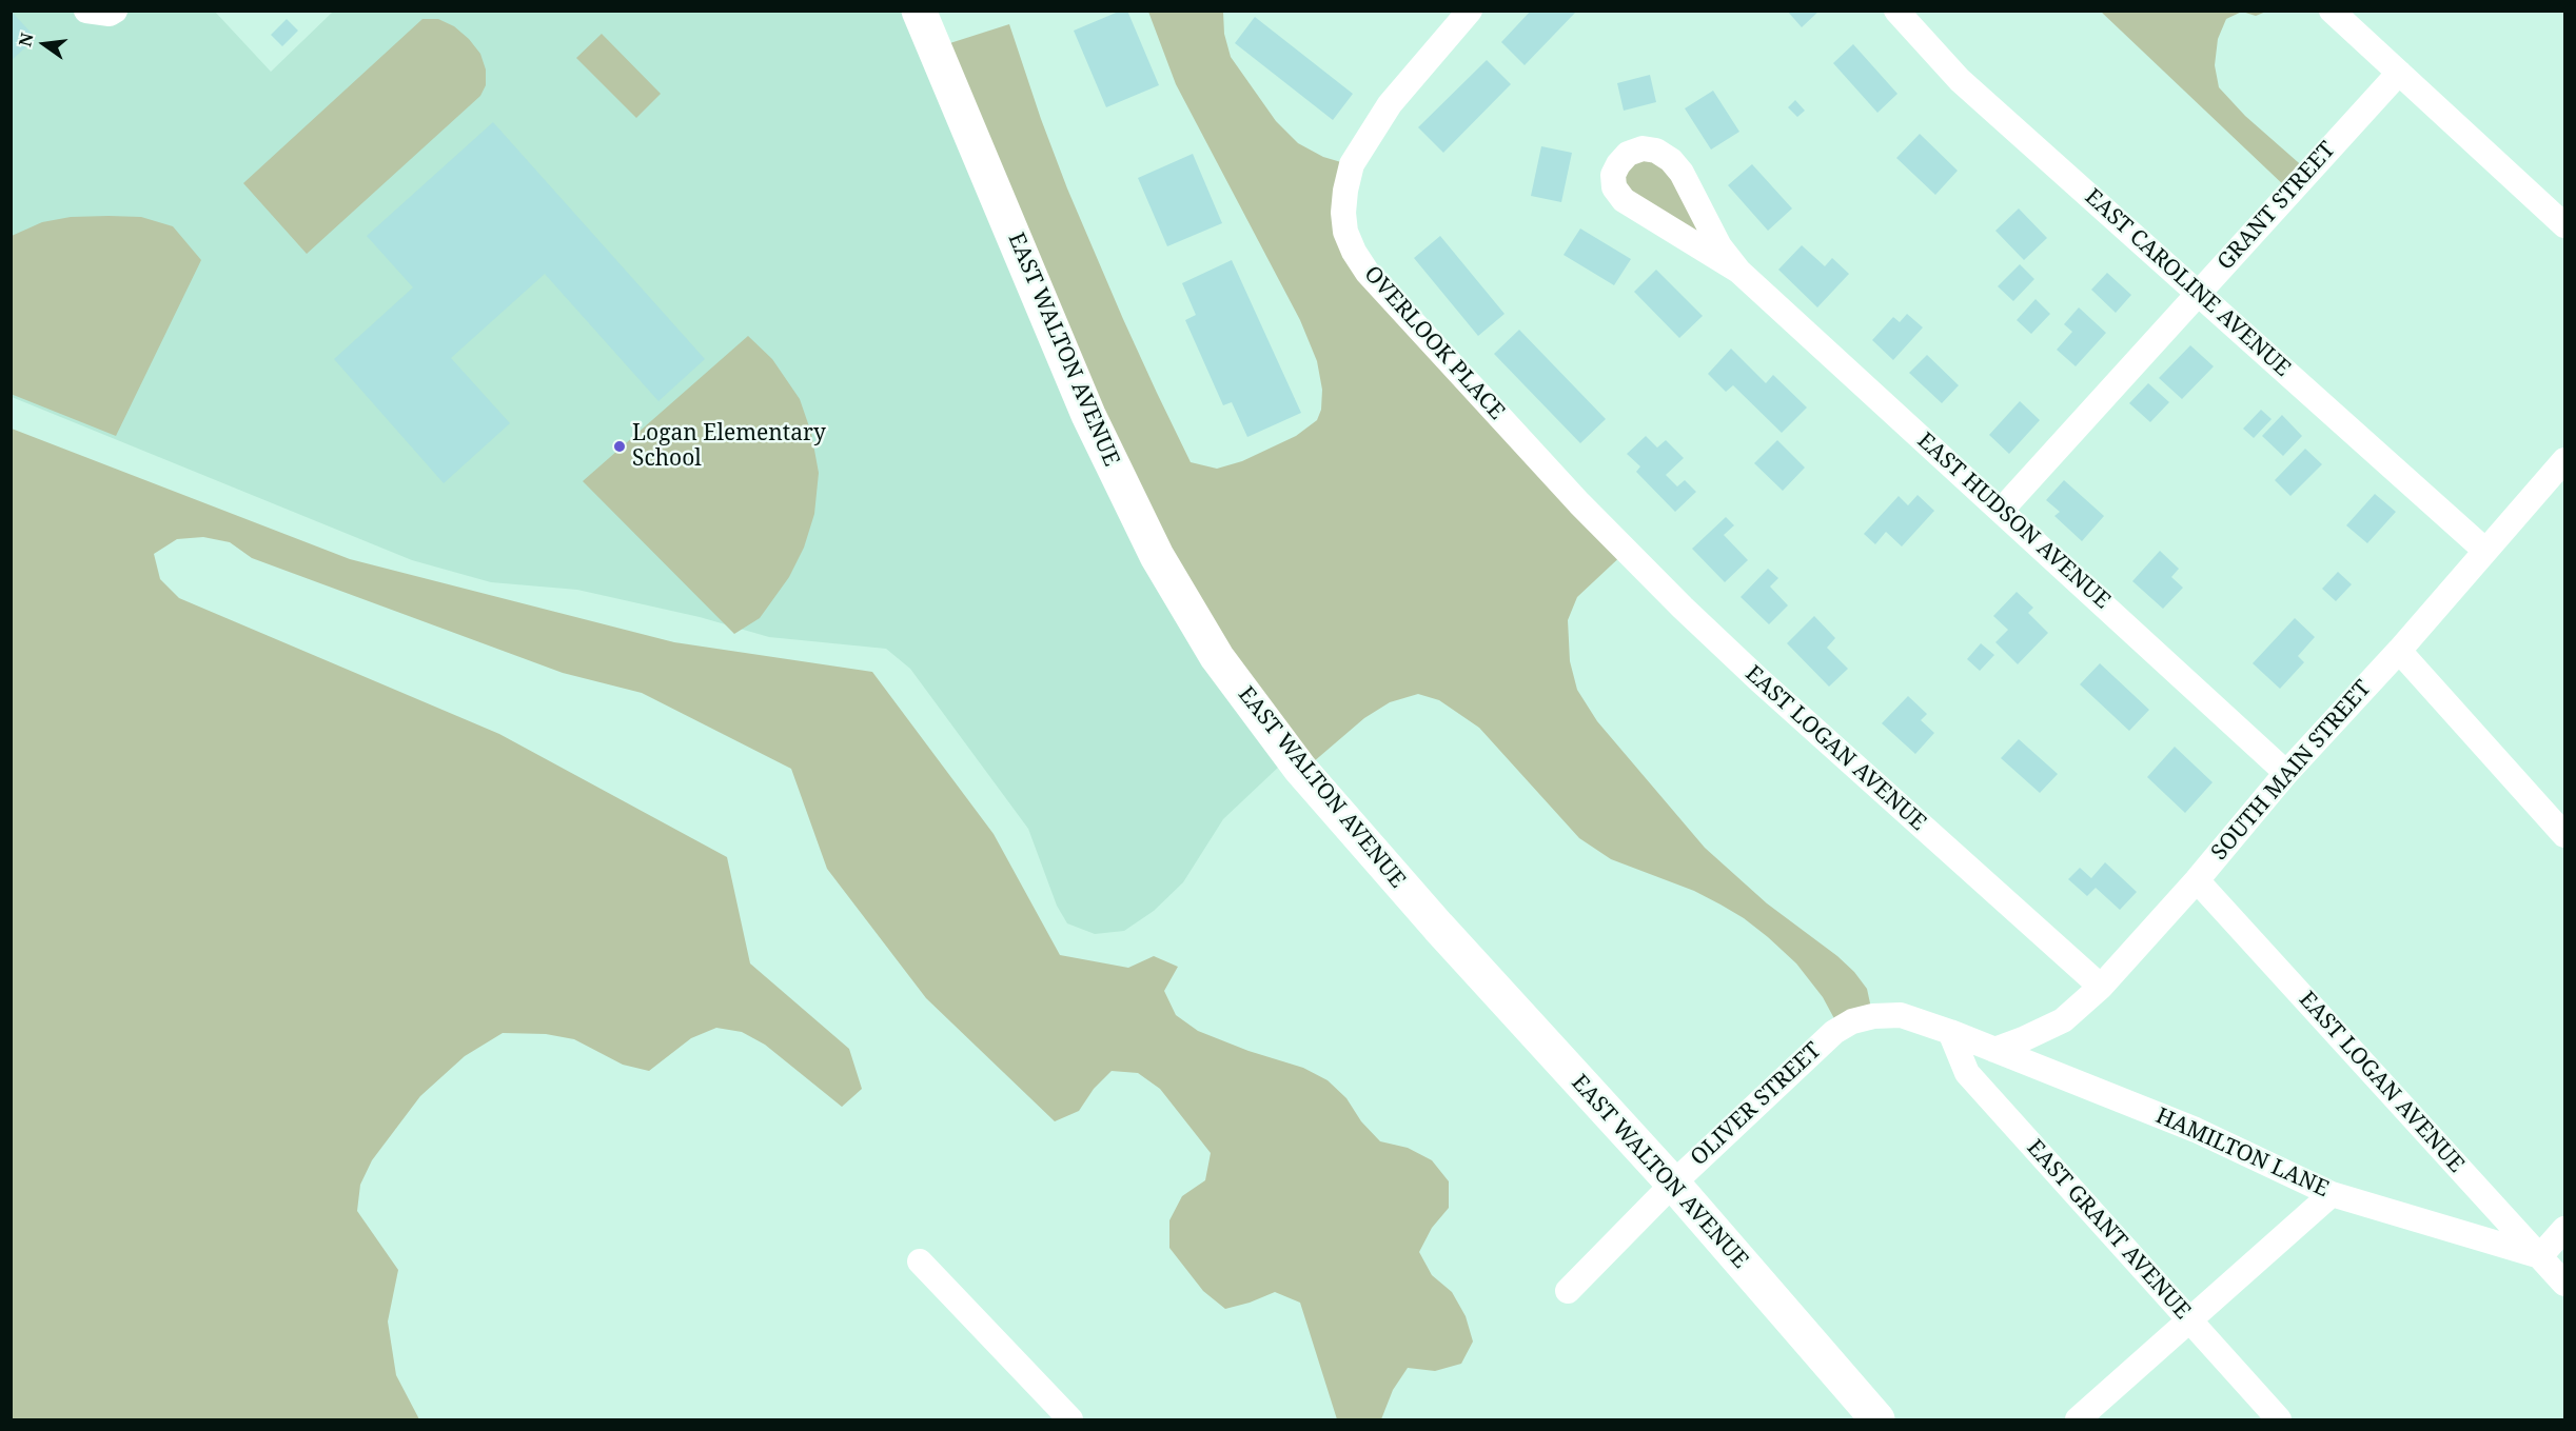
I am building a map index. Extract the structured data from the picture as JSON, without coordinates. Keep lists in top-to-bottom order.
{
  "streets": {
    "main road": ["EAST WALTON AVENUE"],
    "street": [
      "GRANT STREET",
      "EAST CAROLINE AVENUE",
      "OVERLOOK PLACE",
      "EAST HUDSON AVENUE",
      "EAST LOGAN AVENUE",
      "SOUTH MAIN STREET",
      "OLIVER STREET",
      "HAMILTON LANE",
      "EAST GRANT AVENUE"
    ]
  },
  "crossings": [
    ["GRANT STREET", "EAST CAROLINE AVENUE"],
    ["GRANT STREET", "EAST HUDSON AVENUE"],
    ["EAST CAROLINE AVENUE", "SOUTH MAIN STREET"],
    ["OVERLOOK PLACE", "EAST LOGAN AVENUE"],
    ["EAST WALTON AVENUE", "OLIVER STREET"],
    ["EAST HUDSON AVENUE", "SOUTH MAIN STREET"],
    ["EAST LOGAN AVENUE", "SOUTH MAIN STREET"],
    ["EAST LOGAN AVENUE", "HAMILTON LANE"],
    ["SOUTH MAIN STREET", "HAMILTON LANE"],
    ["OLIVER STREET", "HAMILTON LANE"],
    ["OLIVER STREET", "EAST GRANT AVENUE"],
    ["HAMILTON LANE", "EAST GRANT AVENUE"]
  ],
  "places": ["Logan Elementary School"],
  "north": "left"
}
